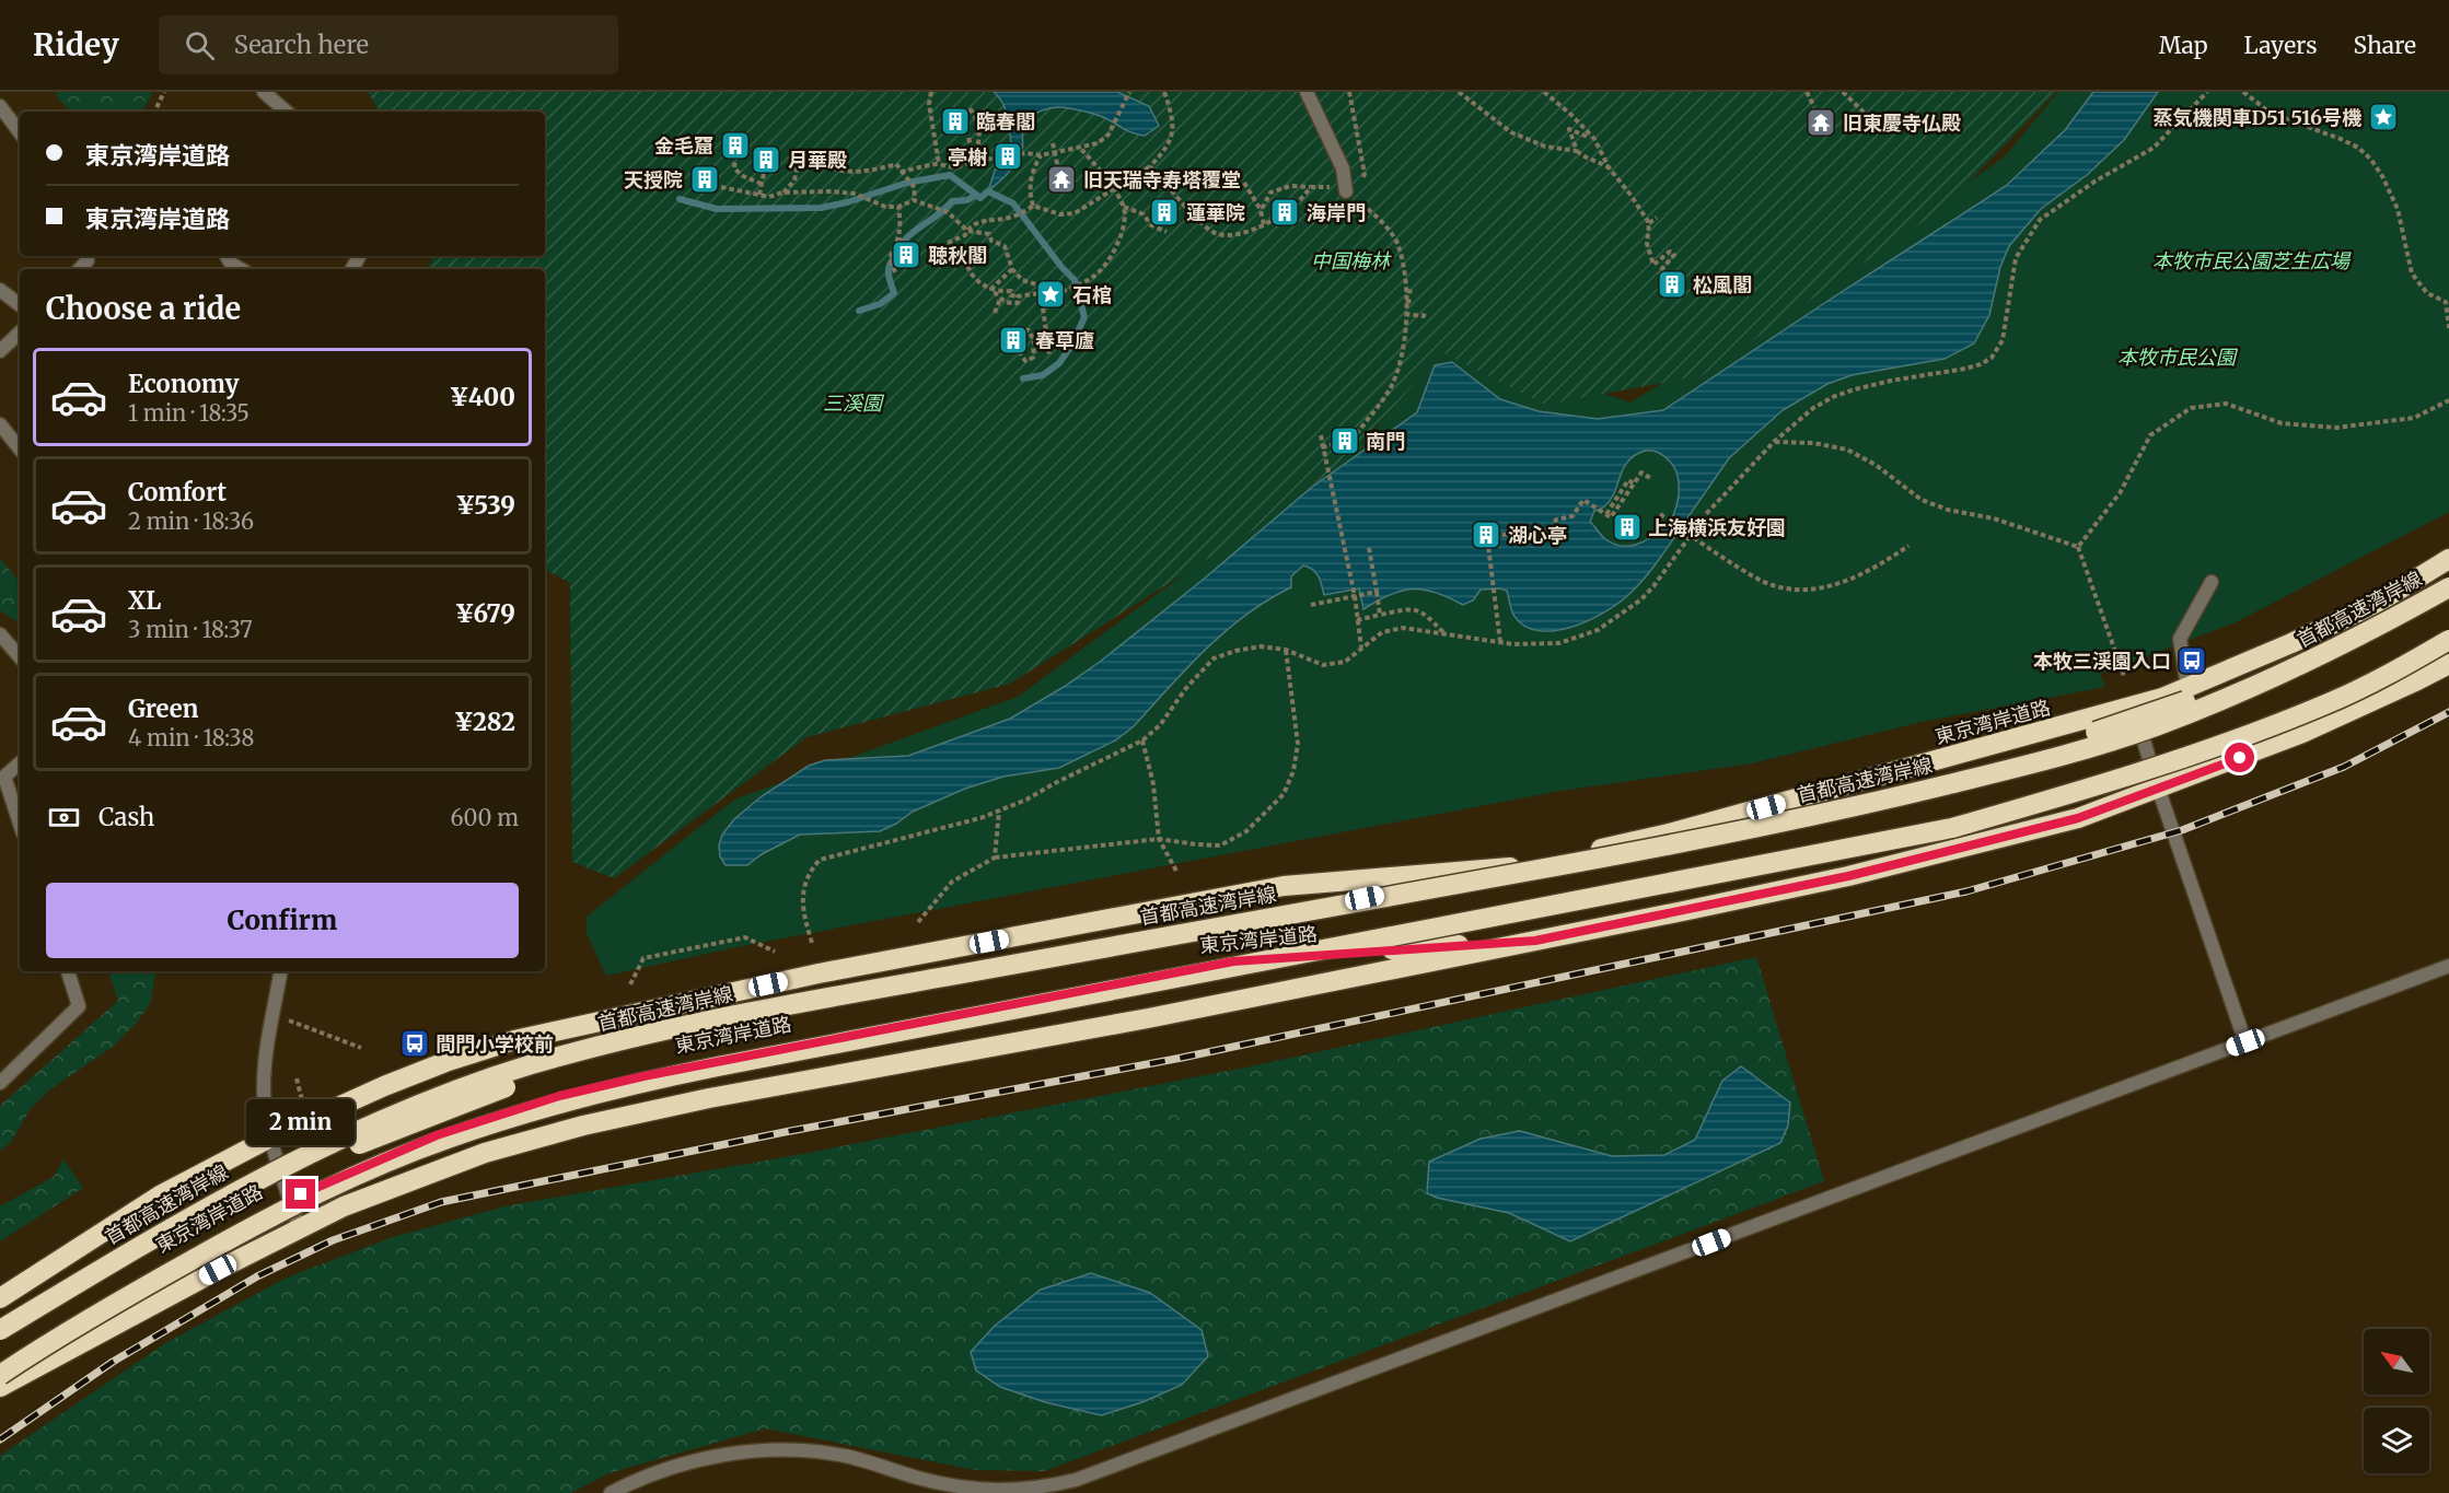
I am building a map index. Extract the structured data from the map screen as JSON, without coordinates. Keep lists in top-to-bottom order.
{
  "streets": {
    "highway": ["首都高速湾岸線", "東京湾岸道路"]
  },
  "parks": [
    "中国梅林",
    "本牧市民公園芝生広場",
    "本牧市民公園",
    "三溪園"
  ],
  "places": {
    "place": ["蒸気機関車D51 516号機", "石棺"],
    "building": [
      "臨春閣",
      "金毛窟",
      "亭榭",
      "月華殿",
      "天授院",
      "蓮華院",
      "海岸門",
      "聴秋閣",
      "松風閣",
      "春草廬",
      "南門",
      "上海横浜友好園",
      "湖心亭"
    ],
    "temple": ["旧東慶寺仏殿", "旧天瑞寺寿塔覆堂"],
    "bus stop": ["本牧三渓園入口", "間門小学校前"]
  },
  "north": "top left",
  "page": {
    "header": "Ridey",
    "search": "Search here",
    "nav": ["Map", "Layers", "Share"],
    "banner": ["東京湾岸道路", "東京湾岸道路"],
    "heading": "Choose a ride",
    "list": [
      {
        "name": "Economy",
        "note": "1 min · 18:35",
        "value": "¥400"
      },
      {
        "name": "Comfort",
        "note": "2 min · 18:36",
        "value": "¥539"
      },
      {
        "name": "XL",
        "note": "3 min · 18:37",
        "value": "¥679"
      },
      {
        "name": "Green",
        "note": "4 min · 18:38",
        "value": "¥282"
      }
    ],
    "pay": ["Cash", "600 m"],
    "buttons": "Confirm",
    "bubble": "2 min"
  }
}
